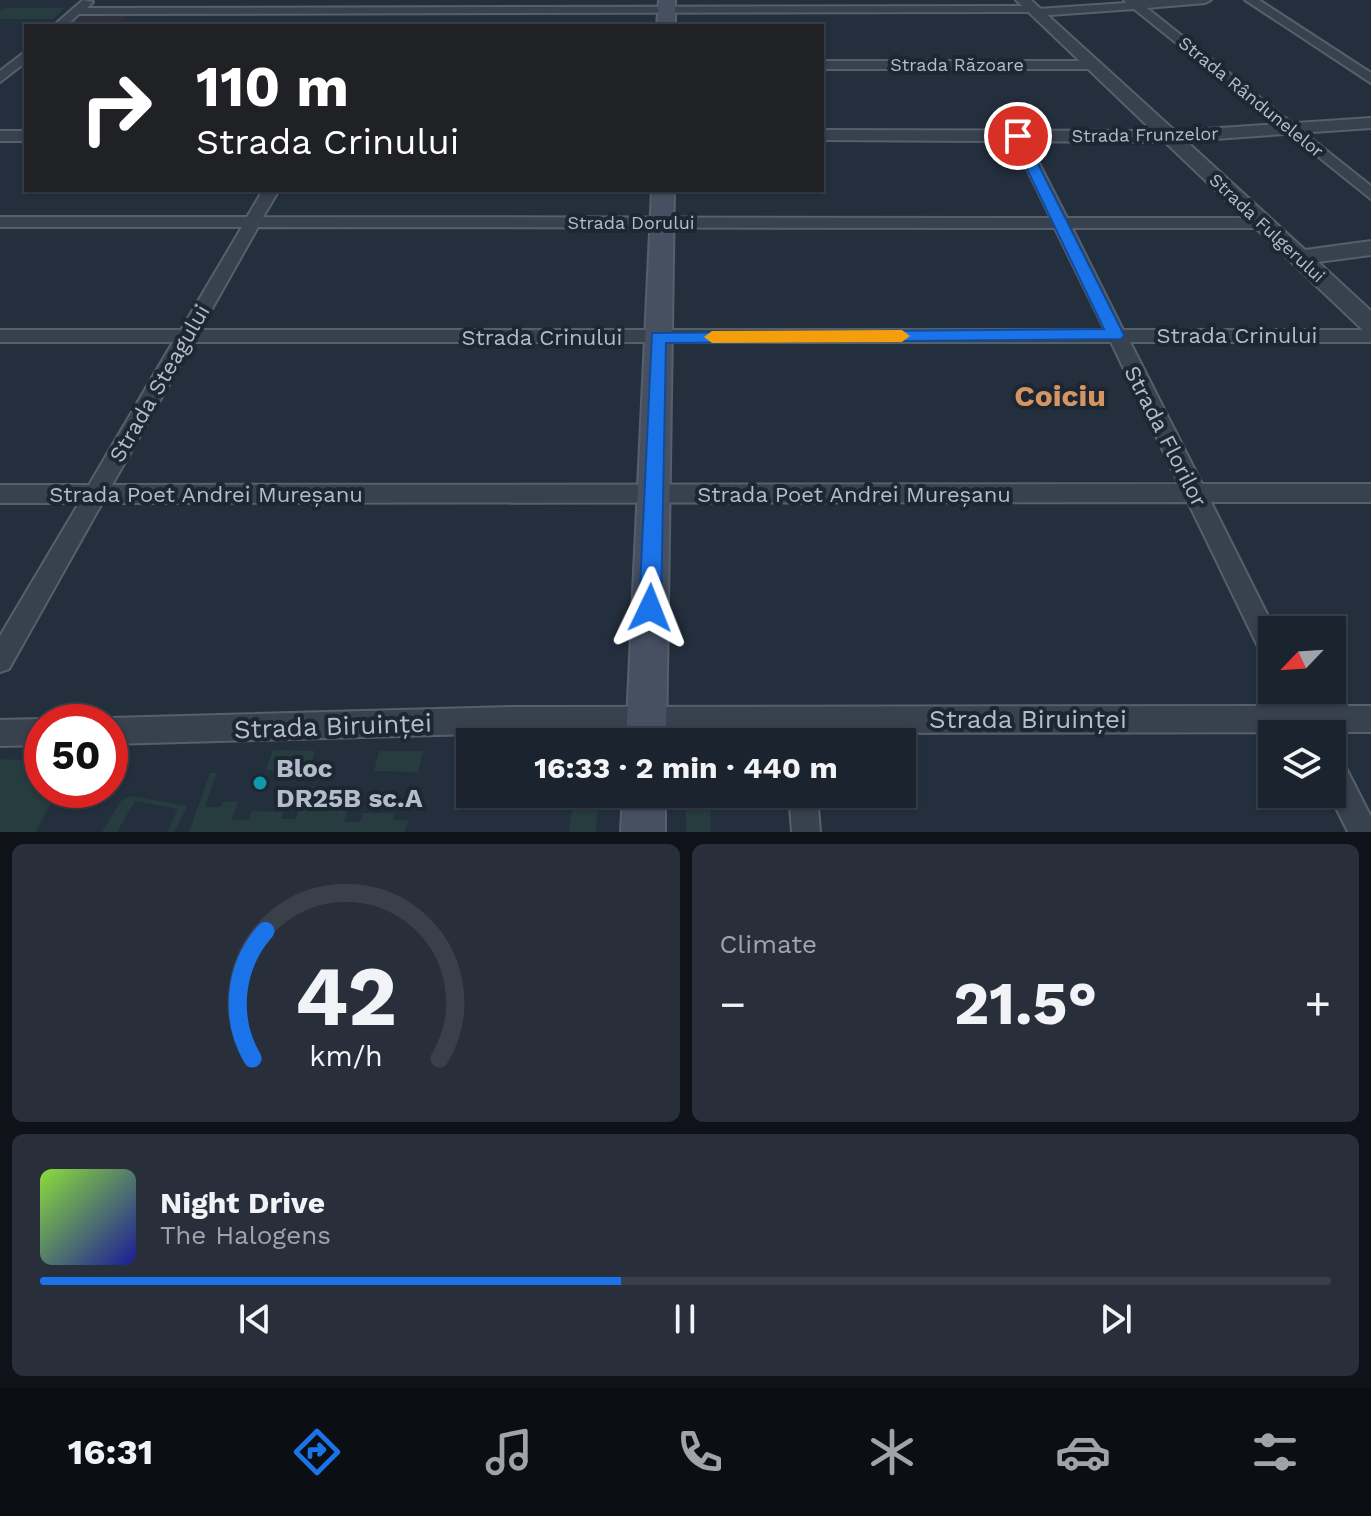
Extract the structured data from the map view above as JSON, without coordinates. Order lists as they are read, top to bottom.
{
  "streets": {
    "street": [
      "Strada Răzoare",
      "Strada Rândunelelor",
      "Strada Frunzelor",
      "Strada Dorului",
      "Strada Fulgerului",
      "Strada Crinului",
      "Strada Steagului",
      "Strada Florilor",
      "Strada Poet Andrei Mureșanu",
      "Strada Biruinței"
    ]
  },
  "crossings": [
    ["Strada Răzoare", "Strada Fulgerului"],
    ["Strada Rândunelelor", "Strada Frunzelor"],
    ["Strada Frunzelor", "Strada Fulgerului"],
    ["Strada Frunzelor", "Strada Florilor"],
    ["Strada Dorului", "Strada Fulgerului"],
    ["Strada Dorului", "Strada Steagului"],
    ["Strada Dorului", "Strada Florilor"],
    ["Strada Crinului", "Strada Steagului"],
    ["Strada Crinului", "Strada Florilor"],
    ["Strada Steagului", "Strada Poet Andrei Mureșanu"],
    ["Strada Florilor", "Strada Poet Andrei Mureșanu"]
  ],
  "districts": ["Coiciu"],
  "places": ["Bloc DR25B sc.A"],
  "north": "bottom left",
  "page": {
    "turn": ["110 m", "Strada Crinului"],
    "limit": "50",
    "trip": "16:33 · 2 min · 440 m",
    "tile": "Climate",
    "heat": ["−", "21.5°", "+"],
    "song": ["Night Drive", "The Halogens"],
    "tabs": "16:31",
    "gauge": ["42", "km/h"]
  }
}
